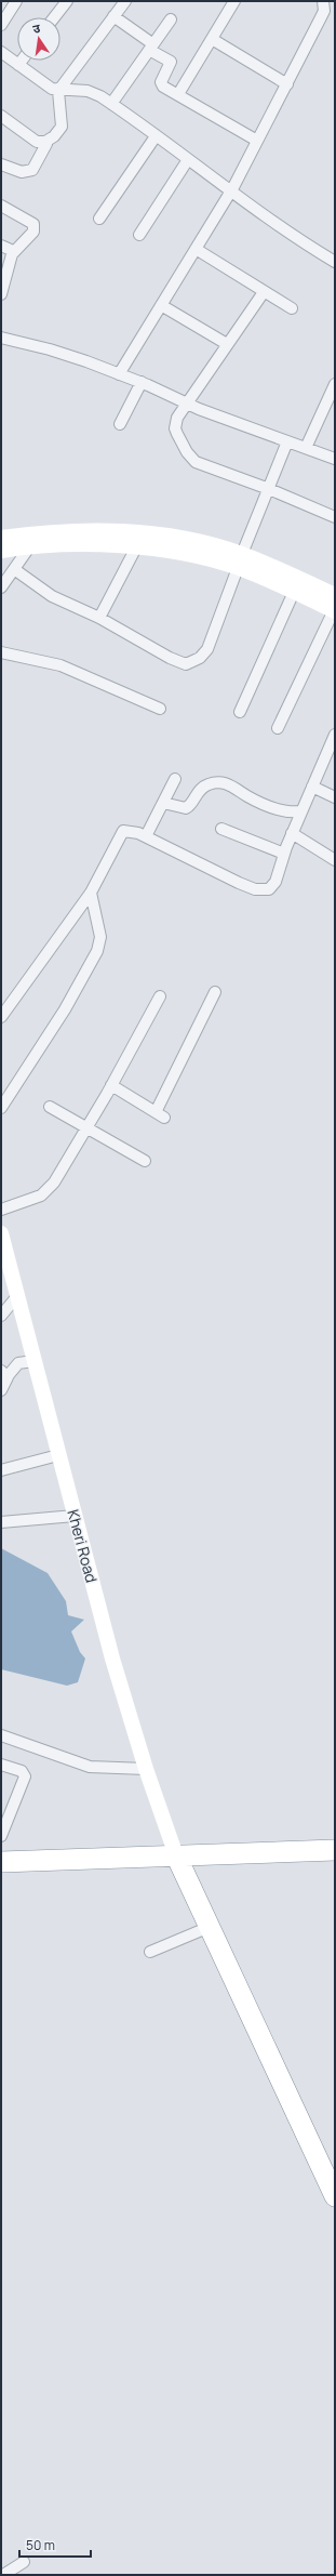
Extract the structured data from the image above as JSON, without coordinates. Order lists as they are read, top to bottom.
{
  "streets": {
    "street": ["Kheri Road"]
  },
  "scale_bar": "50 m",
  "north": "top"
}
